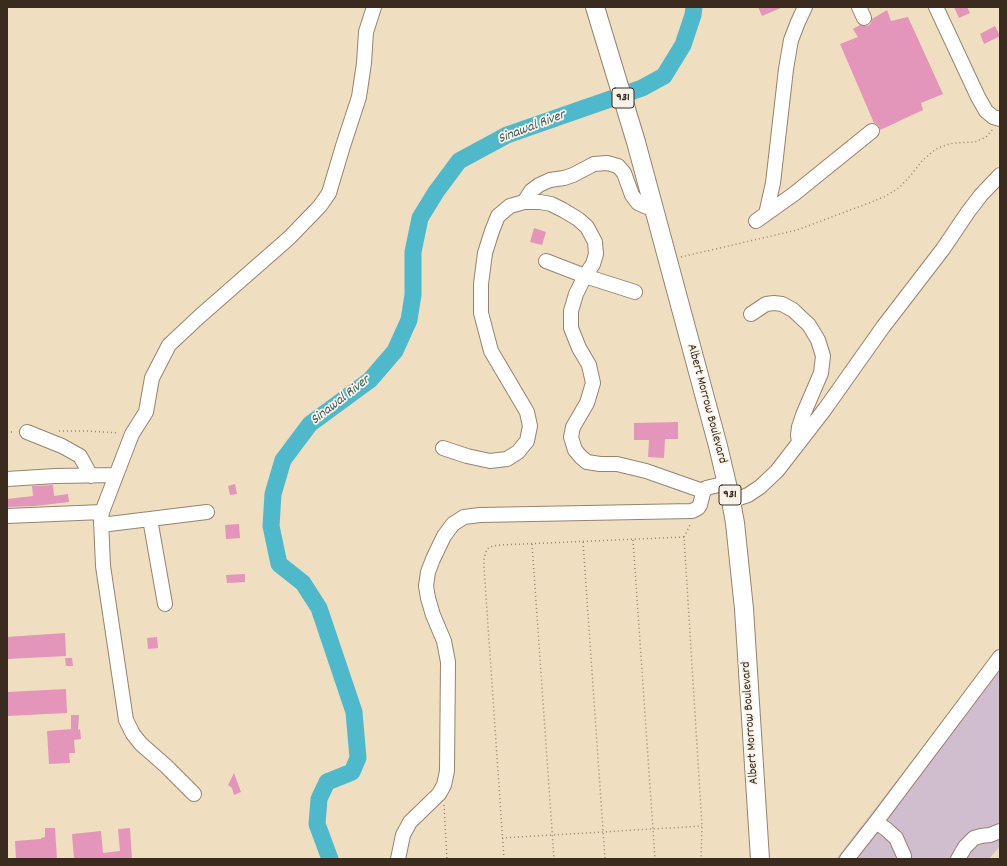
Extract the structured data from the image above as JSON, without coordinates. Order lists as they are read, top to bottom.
{
  "streets": {
    "main road": ["931", "Albert Morrow Boulevard"]
  },
  "water": ["Sinawal River"]
}
